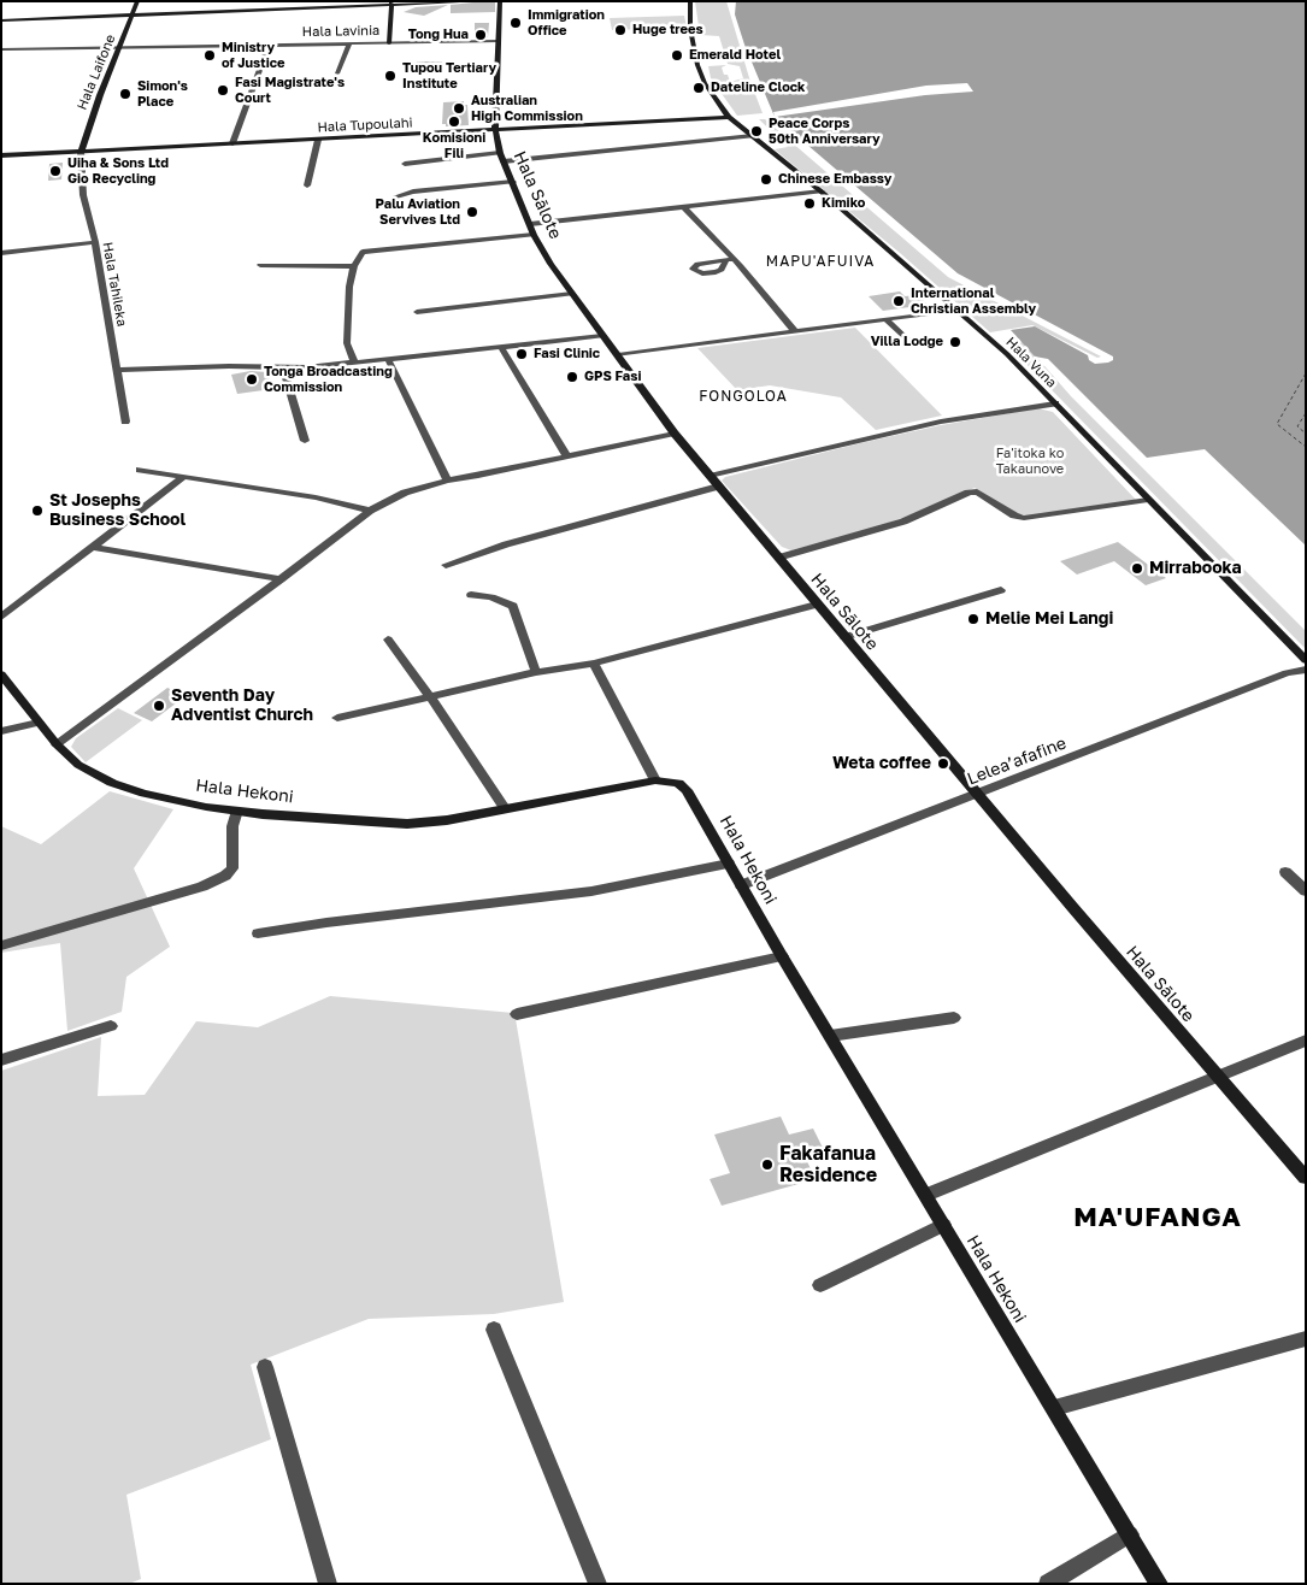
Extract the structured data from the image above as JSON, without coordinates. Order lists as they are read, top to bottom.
{
  "streets": {
    "main road": [
      "Hala Laifone",
      "Hala Tupoulahi",
      "Hala Sālote",
      "Hala Vuna",
      "Hala Hekoni"
    ],
    "street": ["Hala Lavinia", "Hala Tahileka", "Lelea’afafine"]
  },
  "crossings": [
    ["Hala Lavinia", "Hala Laifone"],
    ["Hala Lavinia", "Hala Sālote"],
    ["Hala Laifone", "Hala Tupoulahi"],
    ["Hala Laifone", "Hala Tahileka"],
    ["Hala Tupoulahi", "Hala Sālote"],
    ["Hala Tupoulahi", "Hala Tahileka"],
    ["Hala Tupoulahi", "Hala Vuna"],
    ["Hala Sālote", "Lelea’afafine"],
    ["Lelea’afafine", "Hala Hekoni"]
  ],
  "districts": ["MAPU'AFUIVA", "FONGOLOA", "MA'UFANGA"],
  "parks": ["Fa'itoka ko Takaunove"],
  "places": [
    "Immigration Office",
    "Huge trees",
    "Tong Hua",
    "Ministry of Justice",
    "Emerald Hotel",
    "Tupou Tertiary Institute",
    "Dateline Clock",
    "Fasi Magistrate's Court",
    "Simon's Place",
    "Australian High Commission",
    "Komisioni Fili",
    "Peace Corps 50th Anniversary",
    "Uiha & Sons Ltd Gio Recycling",
    "Chinese Embassy",
    "Kimiko",
    "Palu Aviation Servives Ltd",
    "International Christian Assembly",
    "Villa Lodge",
    "Fasi Clinic",
    "GPS Fasi",
    "Tonga Broadcasting Commission",
    "St Josephs Business School",
    "Mirrabooka",
    "Melie Mei Langi",
    "Seventh Day Adventist Church",
    "Weta coffee",
    "Fakafanua Residence"
  ]
}
